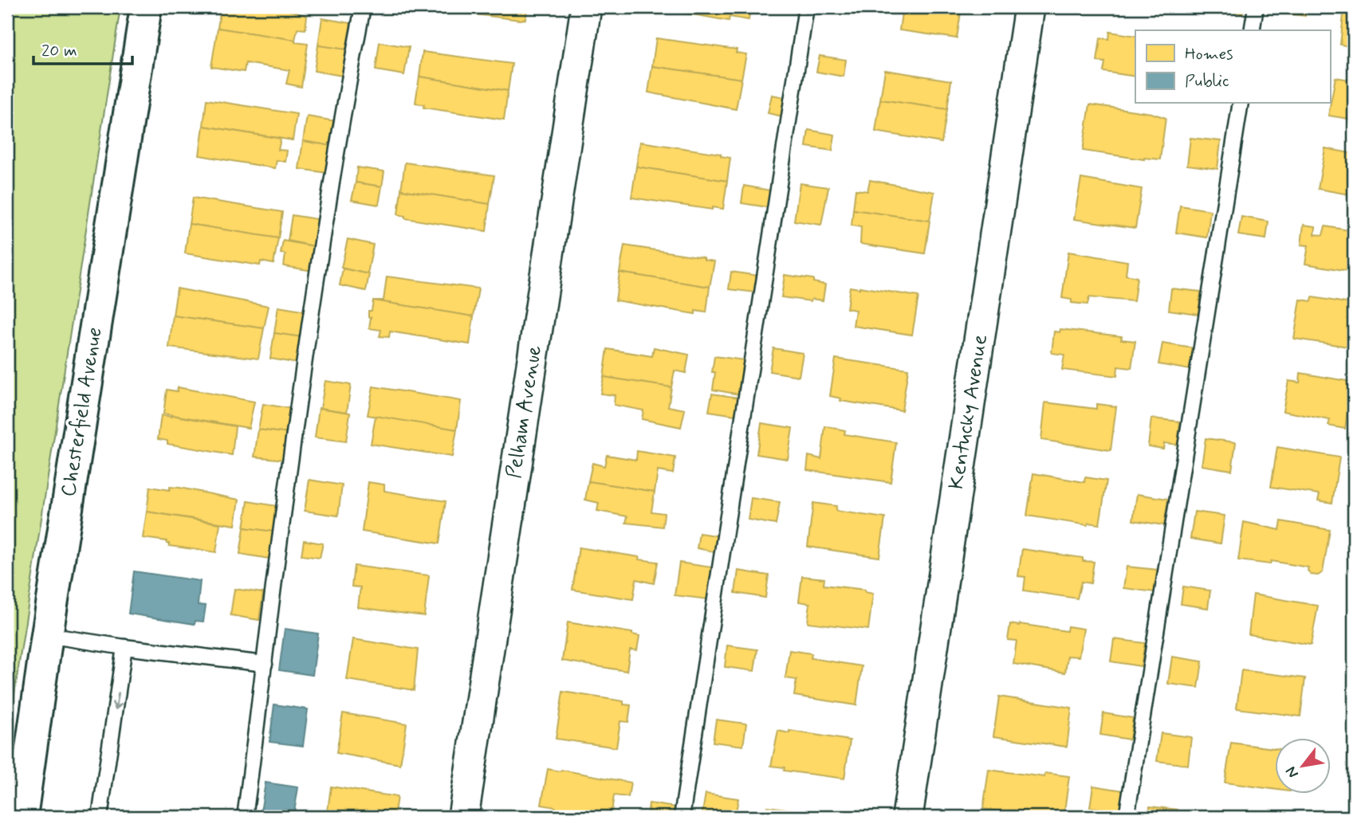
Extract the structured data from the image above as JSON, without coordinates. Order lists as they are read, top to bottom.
{
  "streets": {
    "street": ["Chesterfield Avenue", "Pelham Avenue", "Kentucky Avenue"]
  },
  "legend": ["Homes", "Public"],
  "scale_bar": "20 m",
  "north": "bottom left"
}
